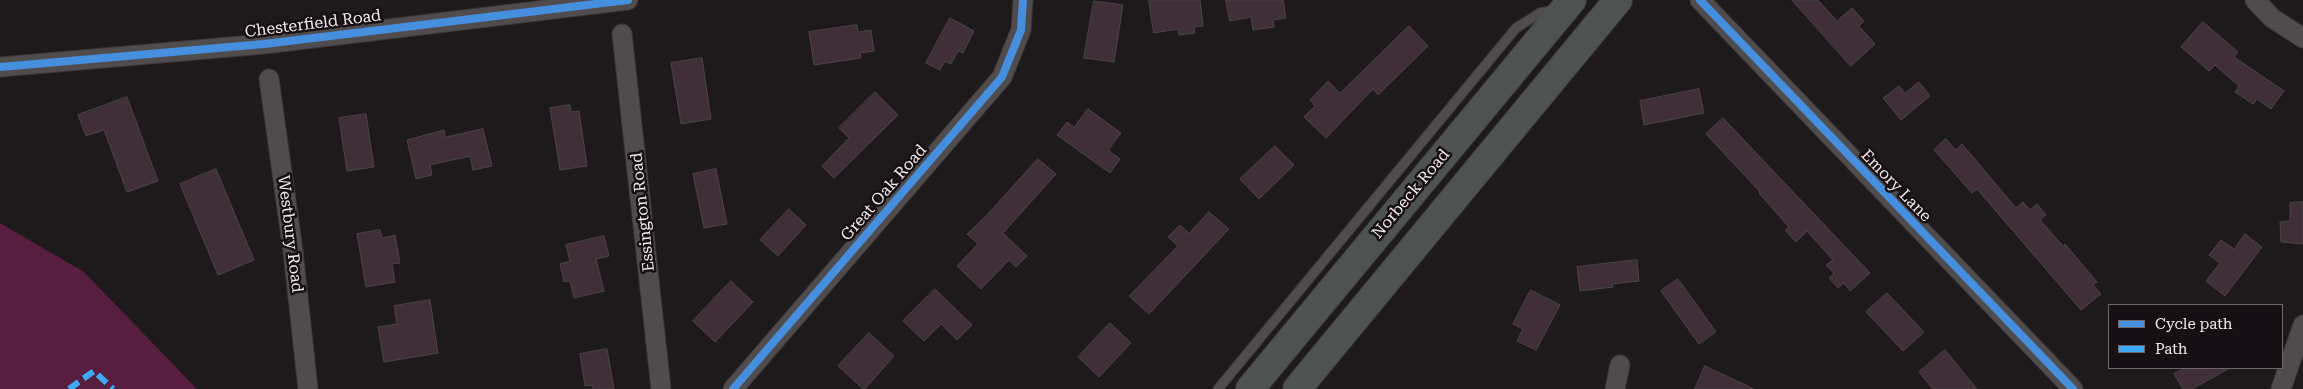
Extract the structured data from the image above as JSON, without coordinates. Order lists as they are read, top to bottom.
{
  "streets": {
    "main road": ["Norbeck Road"],
    "street": [
      "Chesterfield Road",
      "Emory Lane",
      "Great Oak Road",
      "Essington Road",
      "Westbury Road"
    ]
  },
  "legend": ["Cycle path", "Path"]
}
